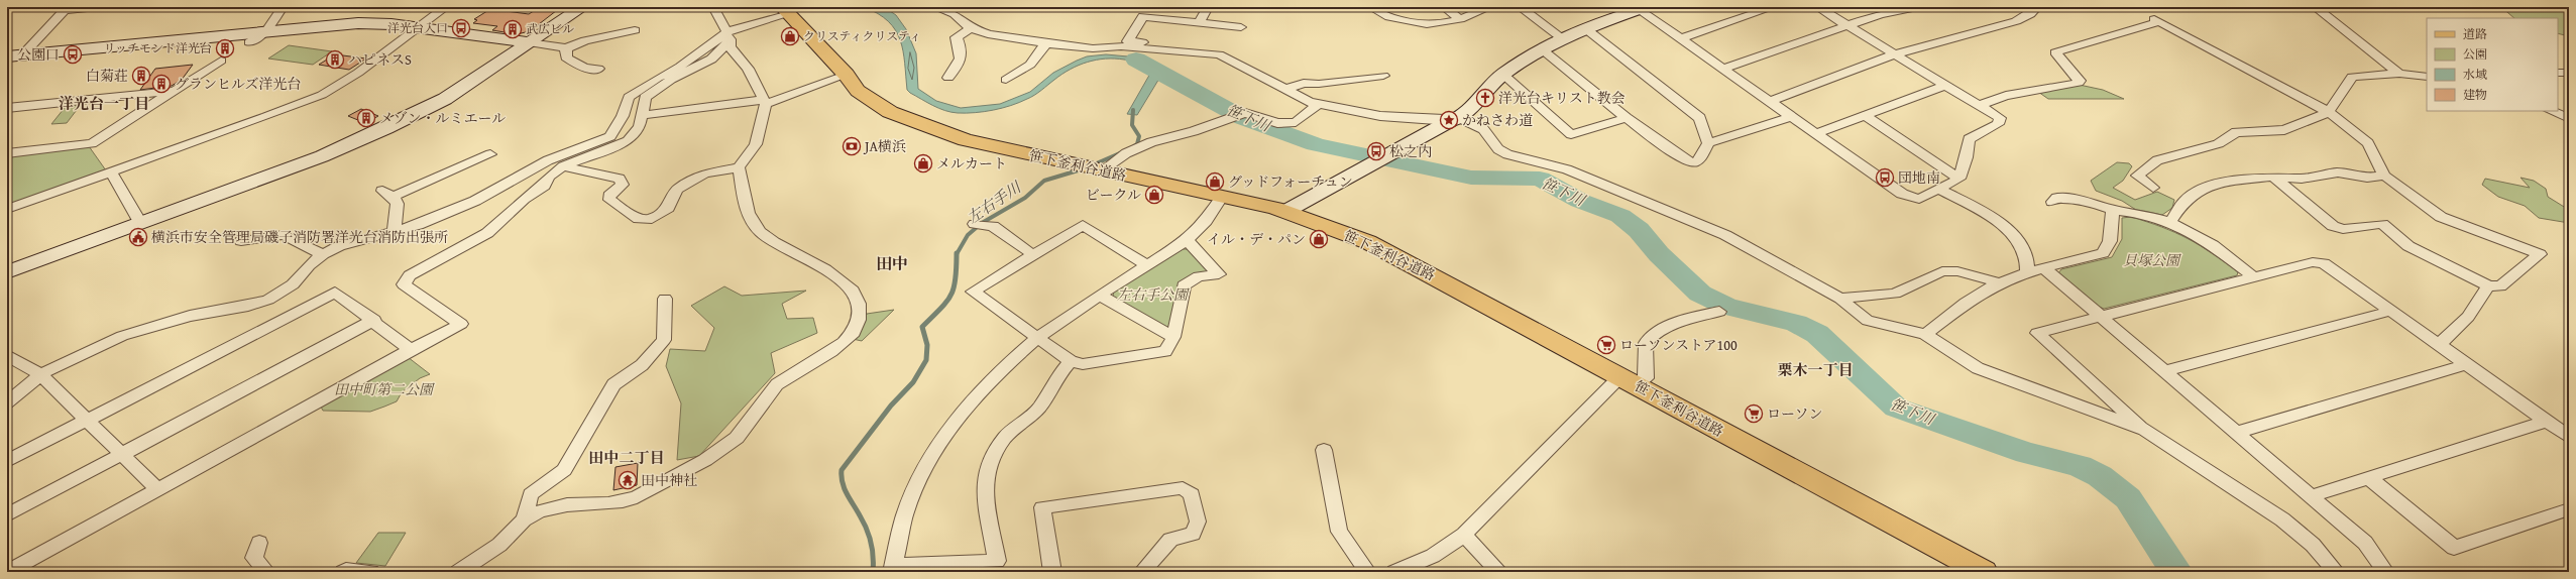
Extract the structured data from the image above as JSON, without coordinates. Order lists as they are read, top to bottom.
{
  "streets": {
    "main road": ["笹下釜利谷道路"]
  },
  "districts": [
    "洋光台一丁目",
    "田中",
    "栗木一丁目",
    "田中二丁目"
  ],
  "water": ["笹下川", "左右手川"],
  "parks": ["貝塚公園", "左右手公園", "田中町第二公園"],
  "places": {
    "bus stop": [
      "洋光台入口",
      "公園口",
      "松之内",
      "団地南"
    ],
    "building": [
      "武広ビル",
      "リッチモンド洋光台",
      "ハピネスS",
      "白菊荘",
      "グランヒルズ洋光台",
      "メゾン・ルミエール"
    ],
    "shop": [
      "クリスティクリスティ",
      "メルカート",
      "グッドフォーチュン",
      "ビークル",
      "イル・デ・パン"
    ],
    "church": ["洋光台キリスト教会"],
    "place": ["かねさわ道"],
    "bank": ["JA横浜"],
    "public building": ["横浜市安全管理局磯子消防署洋光台消防出張所"],
    "supermarket": ["ローソンストア100", "ローソン"],
    "temple": ["田中神社"]
  },
  "legend": [
    "道路",
    "公園",
    "水域",
    "建物"
  ]
}
